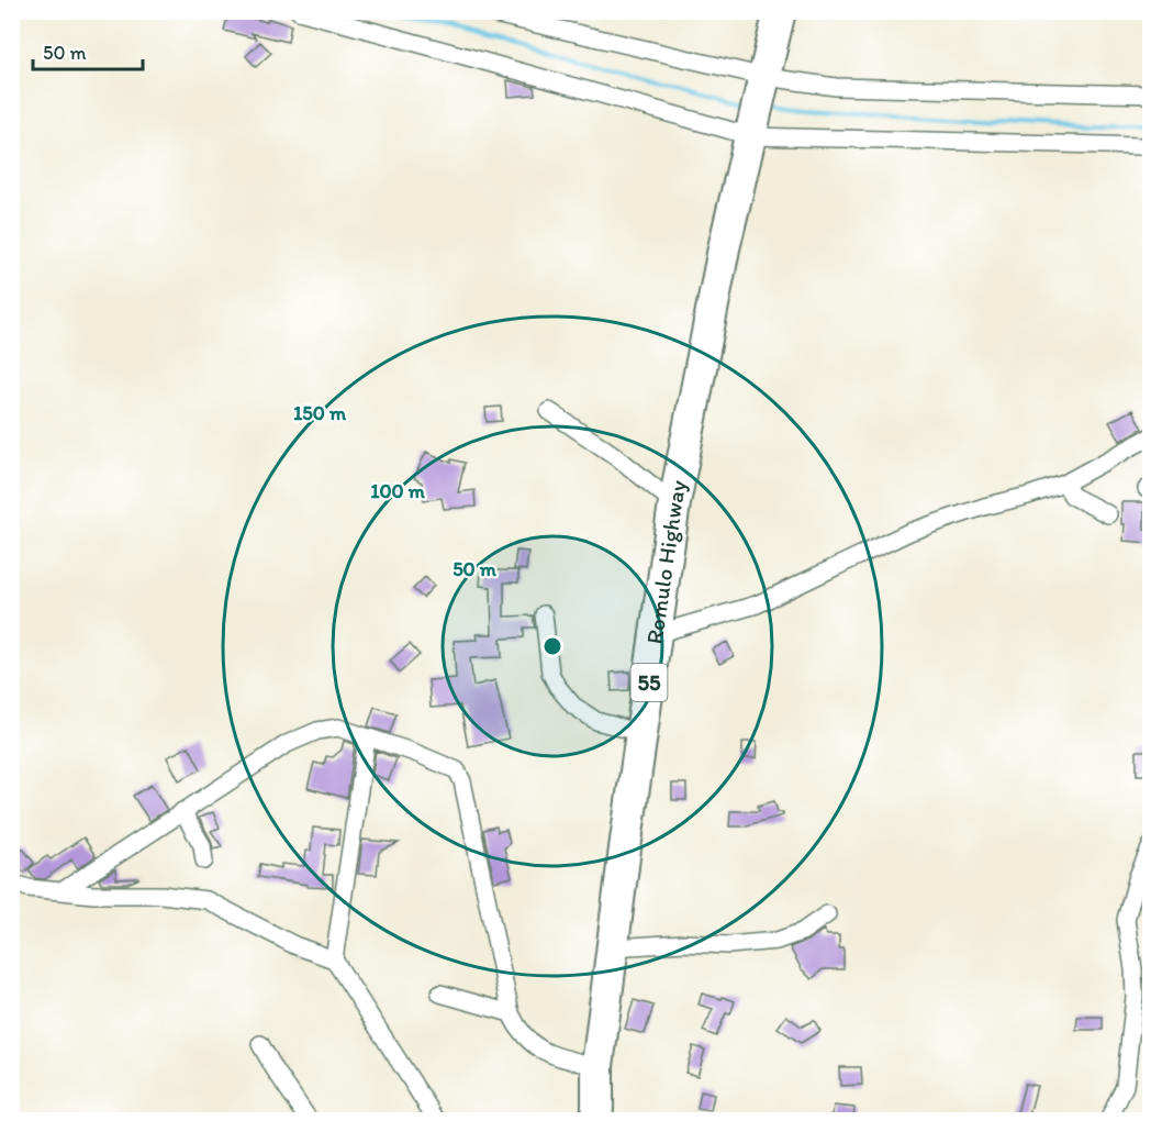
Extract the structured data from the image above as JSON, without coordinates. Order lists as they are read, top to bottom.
{
  "streets": {
    "highway": ["Romulo Highway", "55"]
  },
  "scale_bar": "50 m",
  "rings": ["150 m", "100 m", "50 m"]
}
